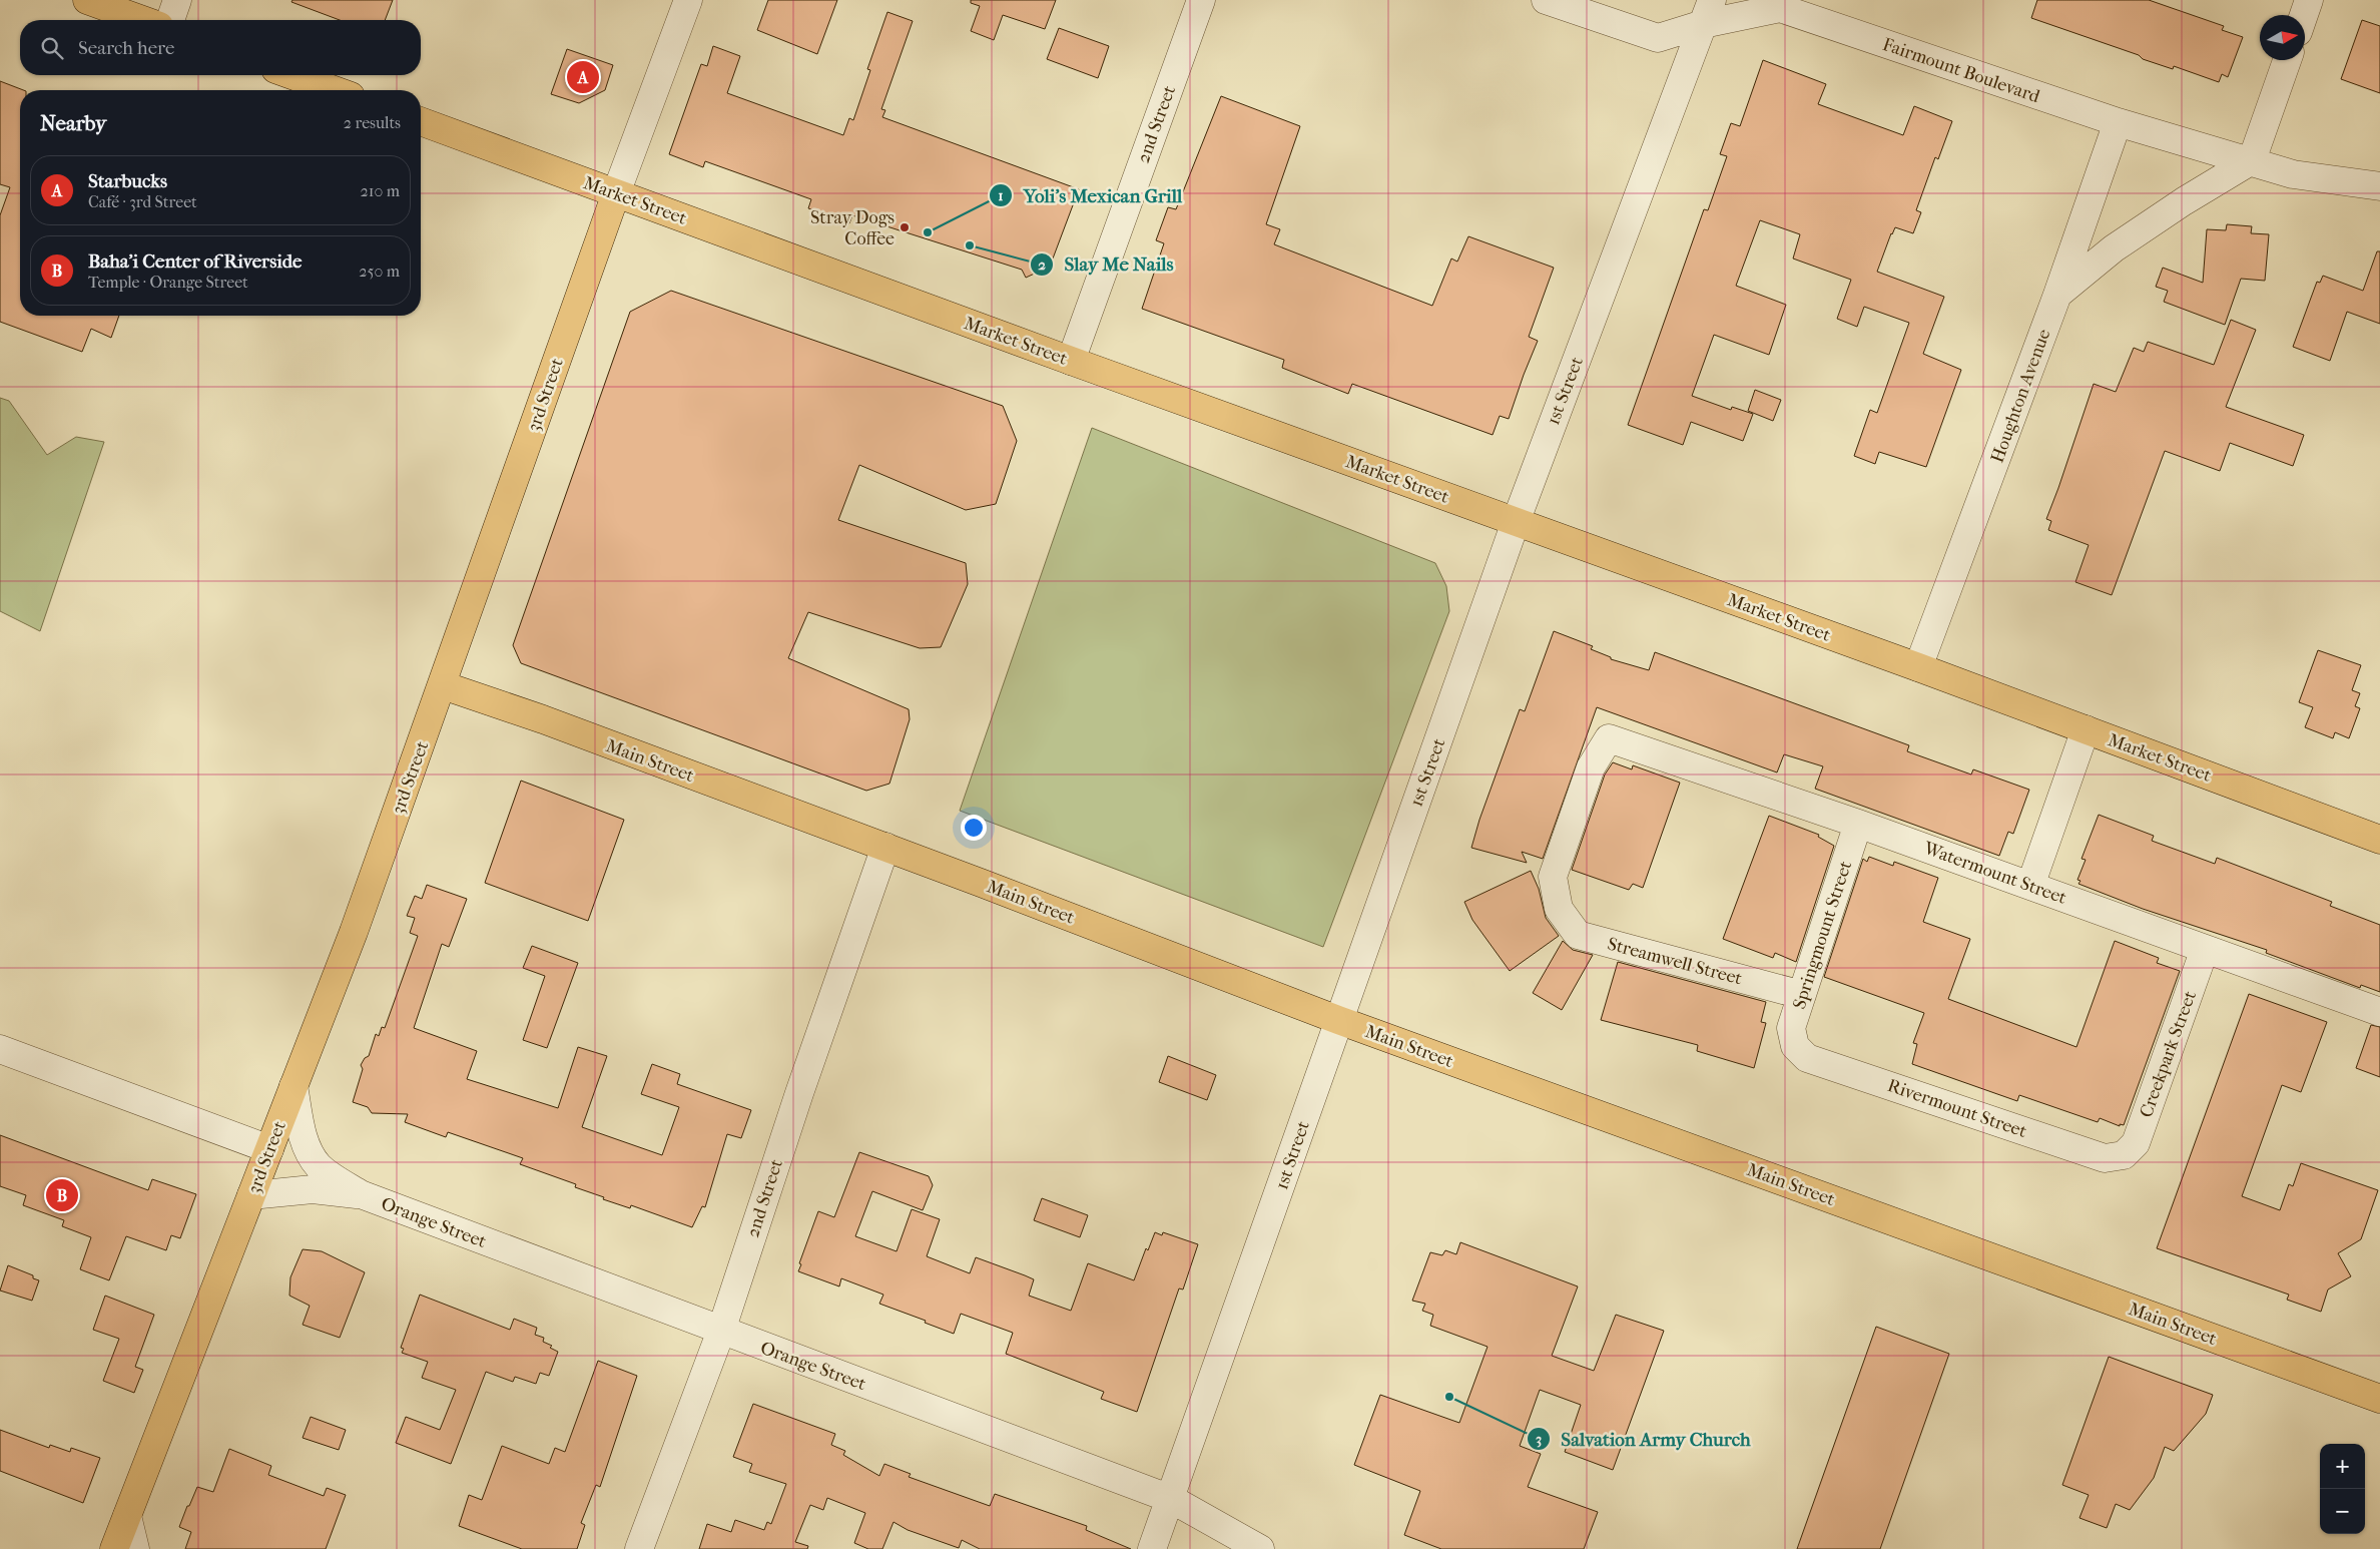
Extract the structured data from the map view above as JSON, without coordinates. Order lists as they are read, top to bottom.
{
  "streets": {
    "main road": ["Market Street", "3rd Street", "Main Street"],
    "street": [
      "Fairmount Boulevard",
      "2nd Street",
      "1st Street",
      "Houghton Avenue",
      "Watermount Street",
      "Springmount Street",
      "Streamwell Street",
      "Creekpark Street",
      "Rivermount Street",
      "Orange Street"
    ]
  },
  "crossings": [
    ["Fairmount Boulevard", "1st Street"],
    ["Fairmount Boulevard", "Houghton Avenue"],
    ["2nd Street", "Market Street"],
    ["2nd Street", "Main Street"],
    ["2nd Street", "Orange Street"],
    ["Market Street", "1st Street"],
    ["Market Street", "3rd Street"],
    ["Market Street", "Houghton Avenue"],
    ["1st Street", "Main Street"],
    ["1st Street", "Orange Street"],
    ["3rd Street", "Main Street"],
    ["3rd Street", "Orange Street"],
    ["Watermount Street", "Springmount Street"],
    ["Watermount Street", "Streamwell Street"],
    ["Watermount Street", "Creekpark Street"],
    ["Springmount Street", "Streamwell Street"],
    ["Springmount Street", "Rivermount Street"],
    ["Creekpark Street", "Rivermount Street"]
  ],
  "places": [
    "Stray Dogs Coffee",
    "Yoli's Mexican Grill",
    "Slay Me Nails",
    "Salvation Army Church"
  ],
  "north": "right",
  "page": {
    "search": "Search here",
    "pins": ["A", "B"],
    "heading": ["Nearby", "2 results"],
    "list": [
      {
        "mark": "A",
        "name": "Starbucks",
        "note": "Café · 3rd Street",
        "value": "210 m"
      },
      {
        "mark": "B",
        "name": "Baha'i Center of Riverside",
        "note": "Temple · Orange Street",
        "value": "250 m"
      }
    ],
    "map_buttons": ["+", "−"]
  }
}
